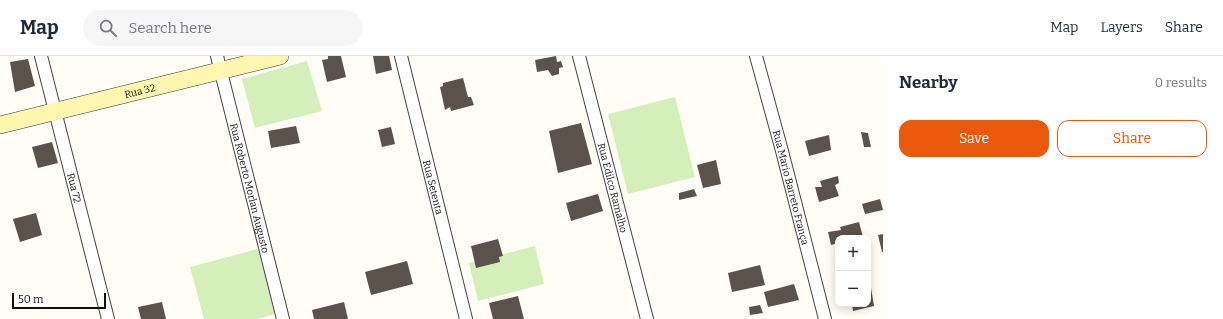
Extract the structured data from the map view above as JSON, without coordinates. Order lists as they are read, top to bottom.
{
  "streets": {
    "main road": ["Rua 32"],
    "street": [
      "Rua Mario Barreto França",
      "Rua 72",
      "Rua Roberto Morlan Augusto",
      "Rua Setenta",
      "Rua Edilco Ramalho"
    ]
  },
  "crossings": [
    ["Rua 32", "Rua 72"],
    ["Rua 32", "Rua Roberto Morlan Augusto"]
  ],
  "scale_bar": "50 m",
  "page": {
    "header": "Map",
    "search": "Search here",
    "nav": ["Map", "Layers", "Share"],
    "heading": ["Nearby", "0 results"],
    "buttons": ["Save", "Share"],
    "map_buttons": ["+", "−"],
    "scale": "50 m"
  }
}
